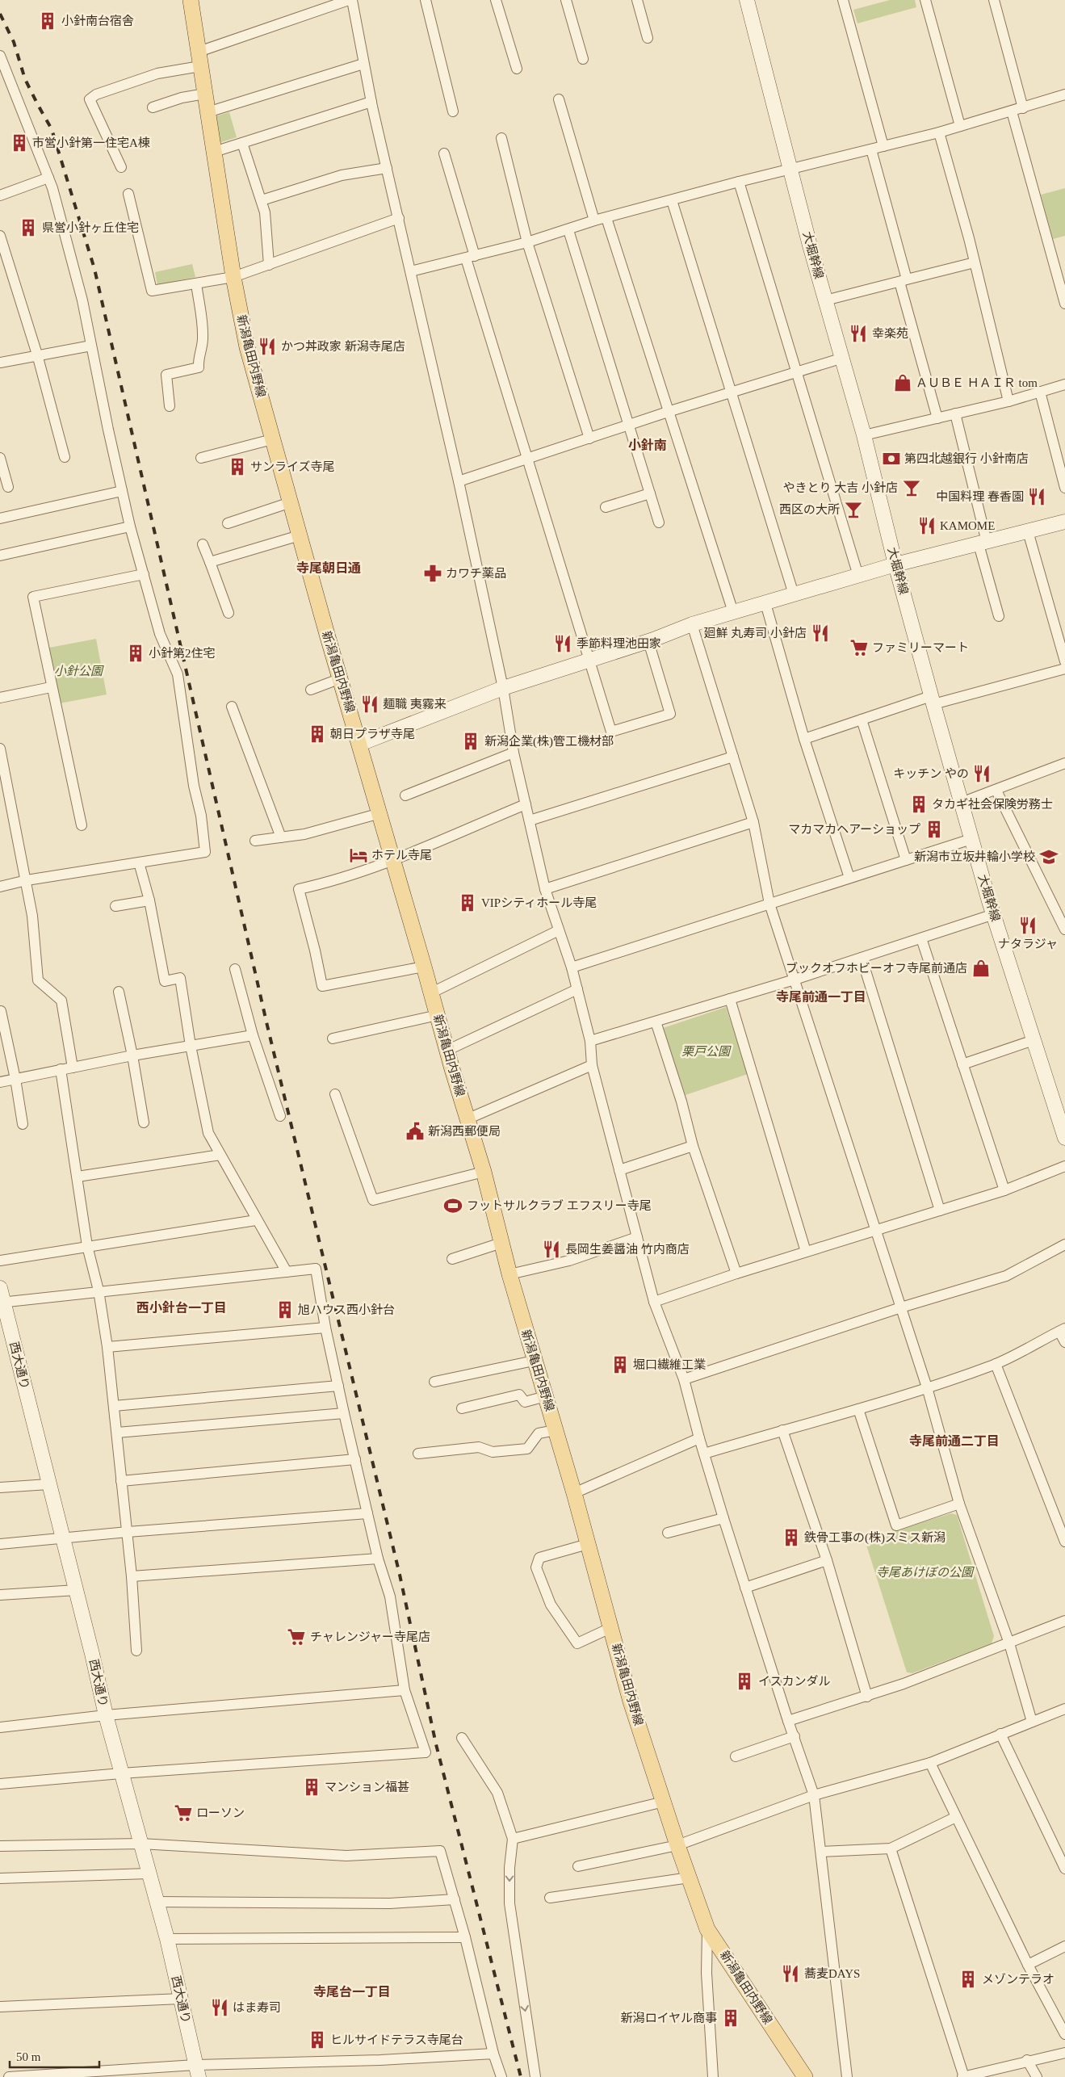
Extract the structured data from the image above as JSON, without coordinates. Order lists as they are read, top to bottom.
{
  "streets": {
    "main road": ["新潟亀田内野線"],
    "street": ["大堀幹線", "西大通り"]
  },
  "districts": [
    "小針南",
    "寺尾朝日通",
    "寺尾前通一丁目",
    "西小針台一丁目",
    "寺尾前通二丁目",
    "寺尾台一丁目"
  ],
  "parks": ["小針公園", "栗戸公園", "寺尾あけぼの公園"],
  "places": {
    "building": [
      "小針南台宿舎",
      "市営小針第一住宅A棟",
      "県営小針ヶ丘住宅",
      "サンライズ寺尾",
      "小針第2住宅",
      "朝日プラザ寺尾",
      "新潟企業(株)管工機材部",
      "タカギ社会保険労務士",
      "マカマカヘアーショップ",
      "VIPシティホール寺尾",
      "旭ハウス西小針台",
      "堀口繊維工業",
      "鉄骨工事の(株)スミス新潟",
      "イスカンダル",
      "マンション福甚",
      "メゾンテラオ",
      "新潟ロイヤル商事",
      "ヒルサイドテラス寺尾台"
    ],
    "restaurant": [
      "幸楽苑",
      "かつ丼政家 新潟寺尾店",
      "中国料理 春香園",
      "KAMOME",
      "廻鮮 丸寿司 小針店",
      "季節料理池田家",
      "麺職 夷霧来",
      "キッチン やの",
      "ナタラジャ",
      "長岡生姜醤油 竹内商店",
      "蕎麦DAYS",
      "はま寿司"
    ],
    "shop": ["ＡＵＢＥ ＨＡＩＲ tom", "ブックオフホビーオフ寺尾前通店"],
    "bank": ["第四北越銀行 小針南店"],
    "bar": ["やきとり 大吉 小針店", "西区の大所"],
    "pharmacy": ["カワチ薬品"],
    "supermarket": ["ファミリーマート", "チャレンジャー寺尾店", "ローソン"],
    "hotel": ["ホテル寺尾"],
    "school or university": ["新潟市立坂井輪小学校"],
    "public building": ["新潟西郵便局"],
    "sports": ["フットサルクラブ エフスリー寺尾"]
  },
  "scale_bar": "50 m"
}
